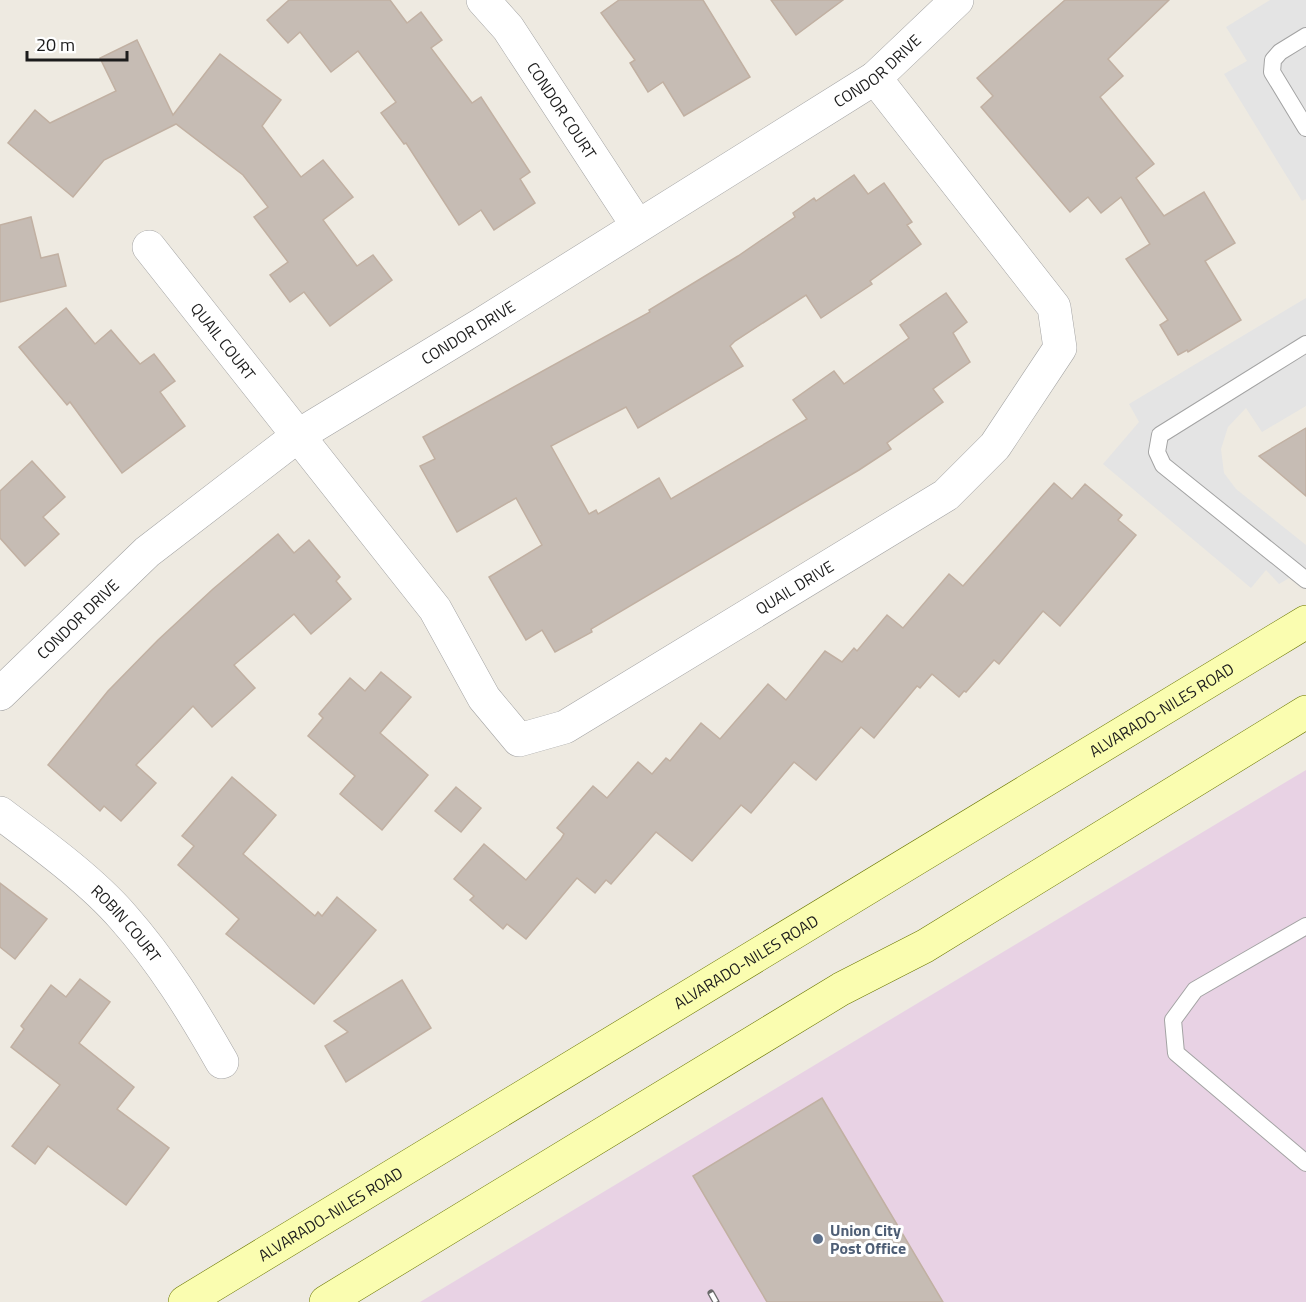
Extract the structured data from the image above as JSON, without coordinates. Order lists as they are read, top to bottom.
{
  "streets": {
    "main road": ["ALVARADO-NILES ROAD"],
    "street": [
      "CONDOR DRIVE",
      "CONDOR COURT",
      "QUAIL COURT",
      "QUAIL DRIVE",
      "ROBIN COURT"
    ]
  },
  "crossings": [
    ["CONDOR DRIVE", "CONDOR COURT"],
    ["CONDOR DRIVE", "QUAIL COURT"],
    ["CONDOR DRIVE", "QUAIL DRIVE"],
    ["QUAIL COURT", "QUAIL DRIVE"]
  ],
  "places": ["Union City Post Office"],
  "scale_bar": "20 m"
}
